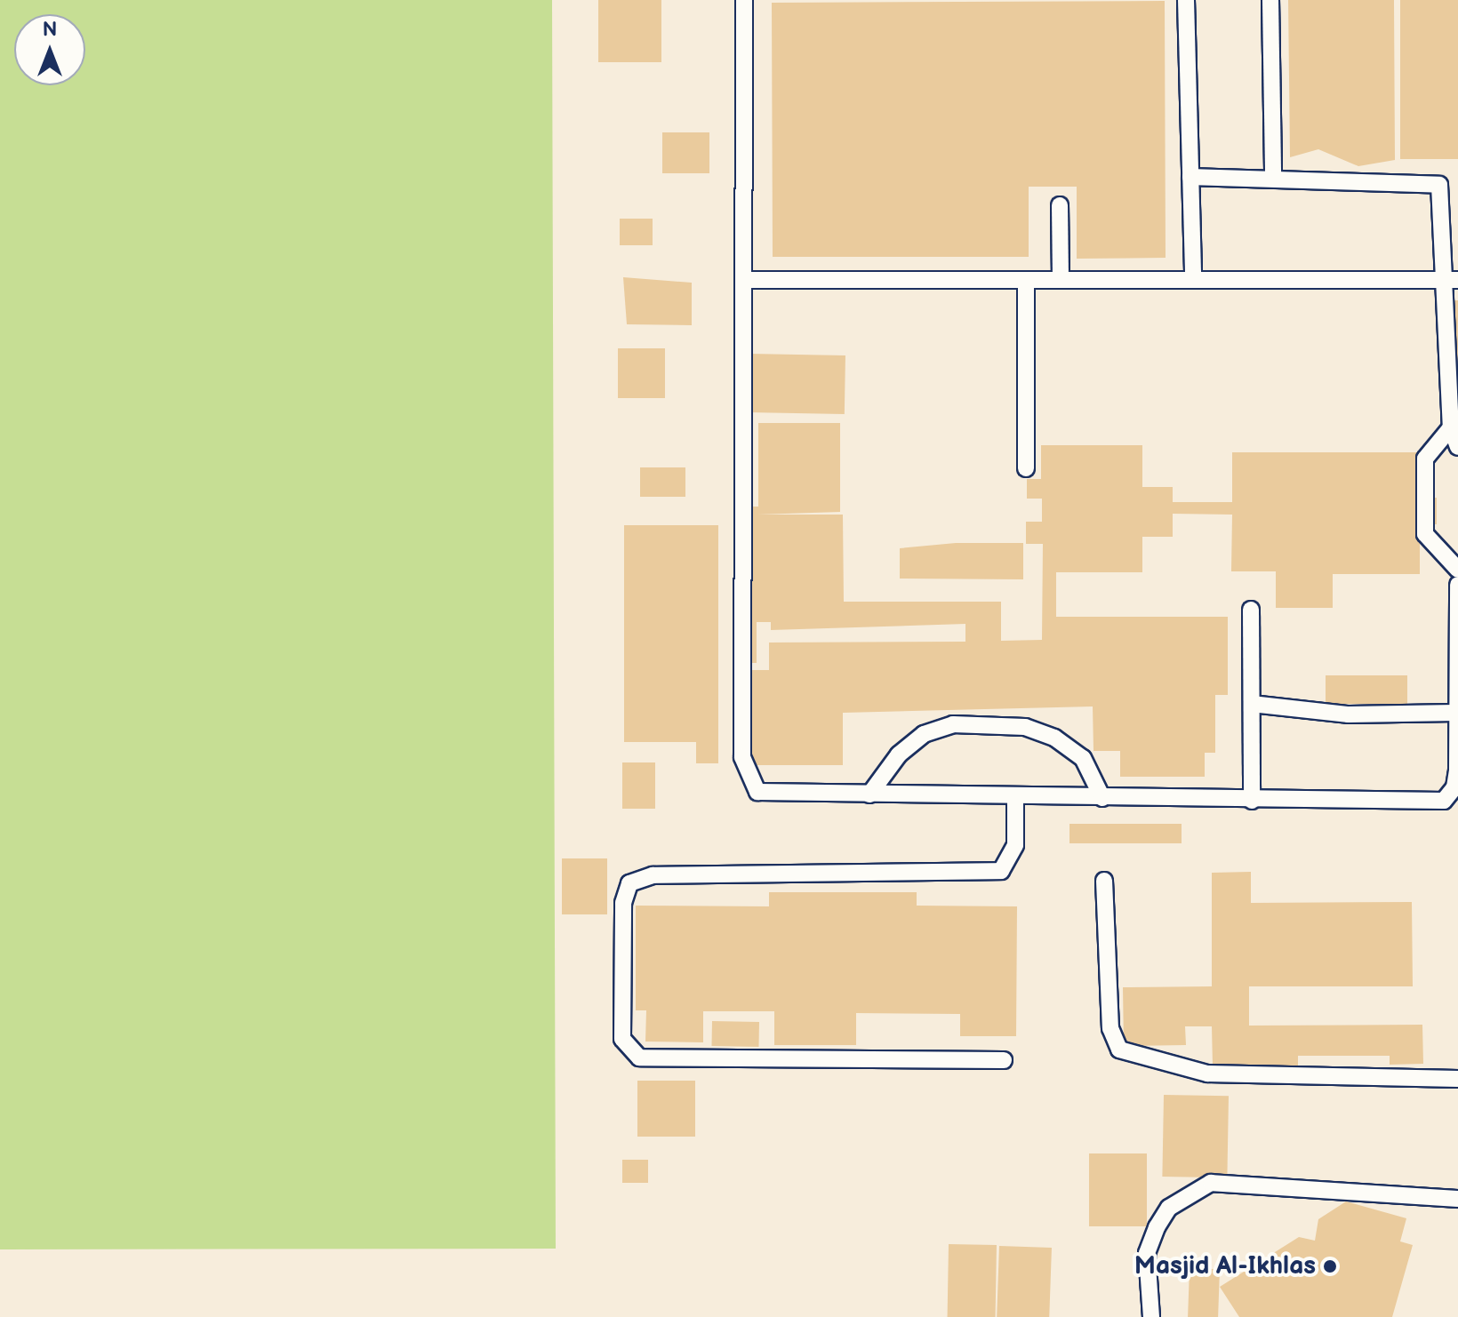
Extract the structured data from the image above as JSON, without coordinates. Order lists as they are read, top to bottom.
{
  "places": ["Masjid Al-Ikhlas"],
  "north": "top"
}
